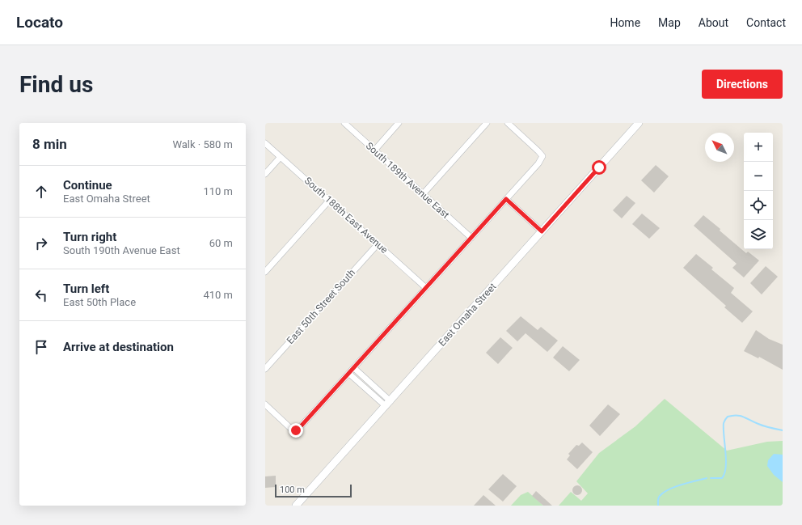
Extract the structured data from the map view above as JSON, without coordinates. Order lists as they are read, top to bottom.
{
  "streets": {
    "street": [
      "South 189th Avenue East",
      "South 188th East Avenue",
      "East 50th Street South",
      "East Omaha Street"
    ]
  },
  "crossings": [
    ["South 188th East Avenue", "East 50th Street South"]
  ],
  "scale_bar": "100 m",
  "north": "top left",
  "page": {
    "header": "Locato",
    "nav": [
      "Home",
      "Map",
      "About",
      "Contact"
    ],
    "buttons": "Directions",
    "title": "Find us",
    "heading": ["8 min", "Walk · 580 m"],
    "map_buttons": ["+", "−"],
    "list": [
      ["Continue", "East Omaha Street", "110 m"],
      ["Turn right", "South 190th Avenue East", "60 m"],
      ["Turn left", "East 50th Place", "410 m"],
      "Arrive at destination"
    ],
    "scale": "100 m"
  }
}
